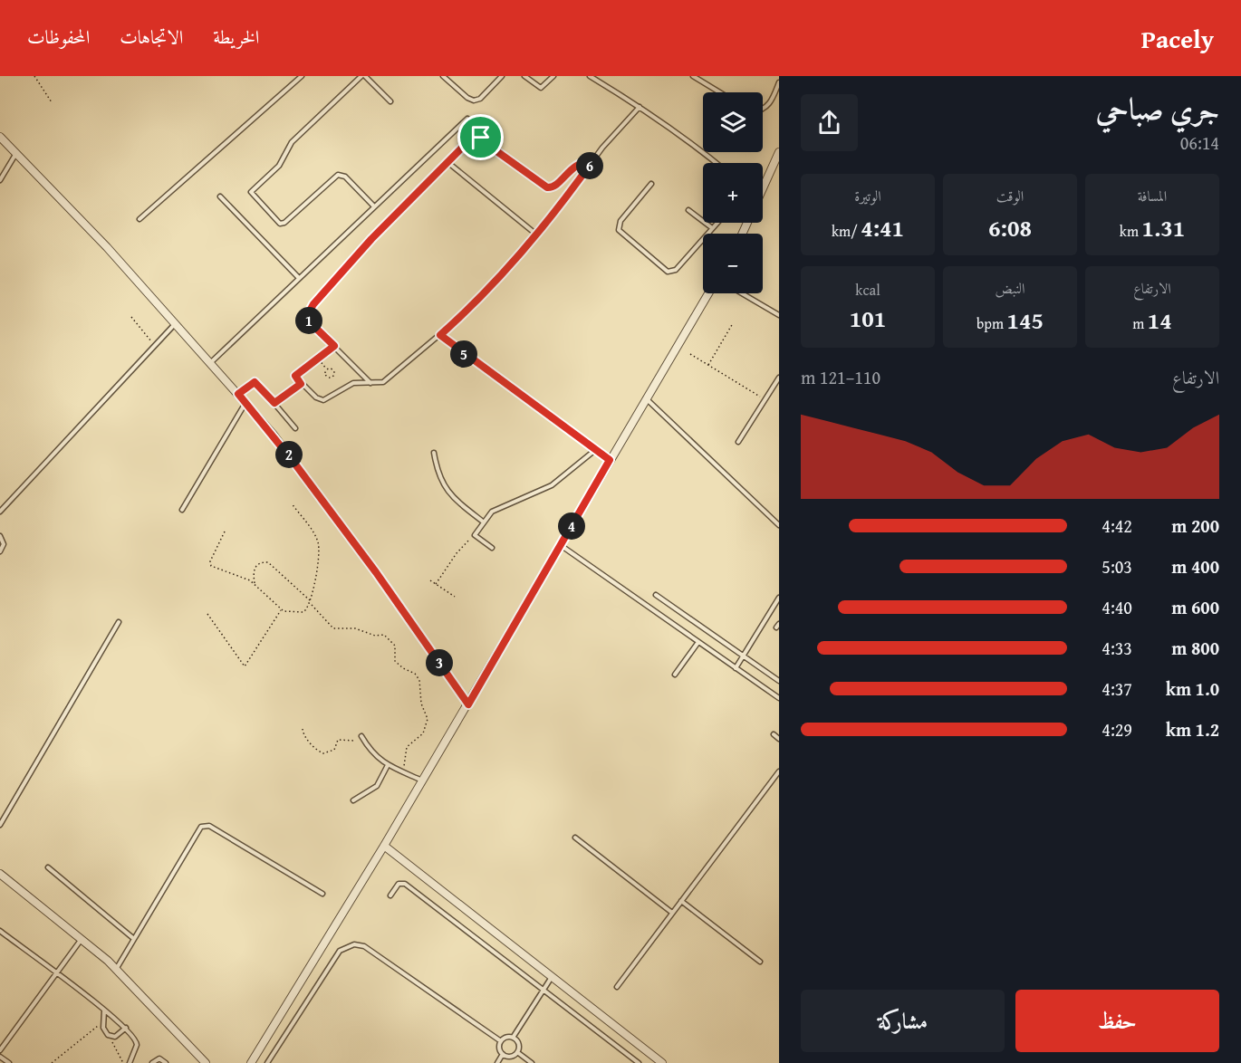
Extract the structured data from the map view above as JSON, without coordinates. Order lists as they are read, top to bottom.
{
  "page": {
    "header": "Pacely",
    "nav": ["الخريطة", "الاتجاهات", "المحفوظات"],
    "heading": ["جري صباحي", "06:14"],
    "map_buttons": ["+", "−"],
    "pins": [
      "6",
      "1",
      "5",
      "2",
      "4",
      "3"
    ],
    "stats": [
      ["المسافة", "1.31 km"],
      ["الوقت", "6:08"],
      ["الوتيرة", "4:41 /km"],
      ["الارتفاع", "14 m"],
      ["النبض", "145 bpm"],
      ["kcal", "101"]
    ],
    "chart": ["الارتفاع", "110–121 m"],
    "list": [
      {
        "name": "200 m",
        "note": "4:42"
      },
      {
        "name": "400 m",
        "note": "5:03"
      },
      {
        "name": "600 m",
        "note": "4:40"
      },
      {
        "name": "800 m",
        "note": "4:33"
      },
      {
        "name": "1.0 km",
        "note": "4:37"
      },
      {
        "name": "1.2 km",
        "note": "4:29"
      }
    ],
    "buttons": ["حفظ", "مشاركة"]
  }
}
